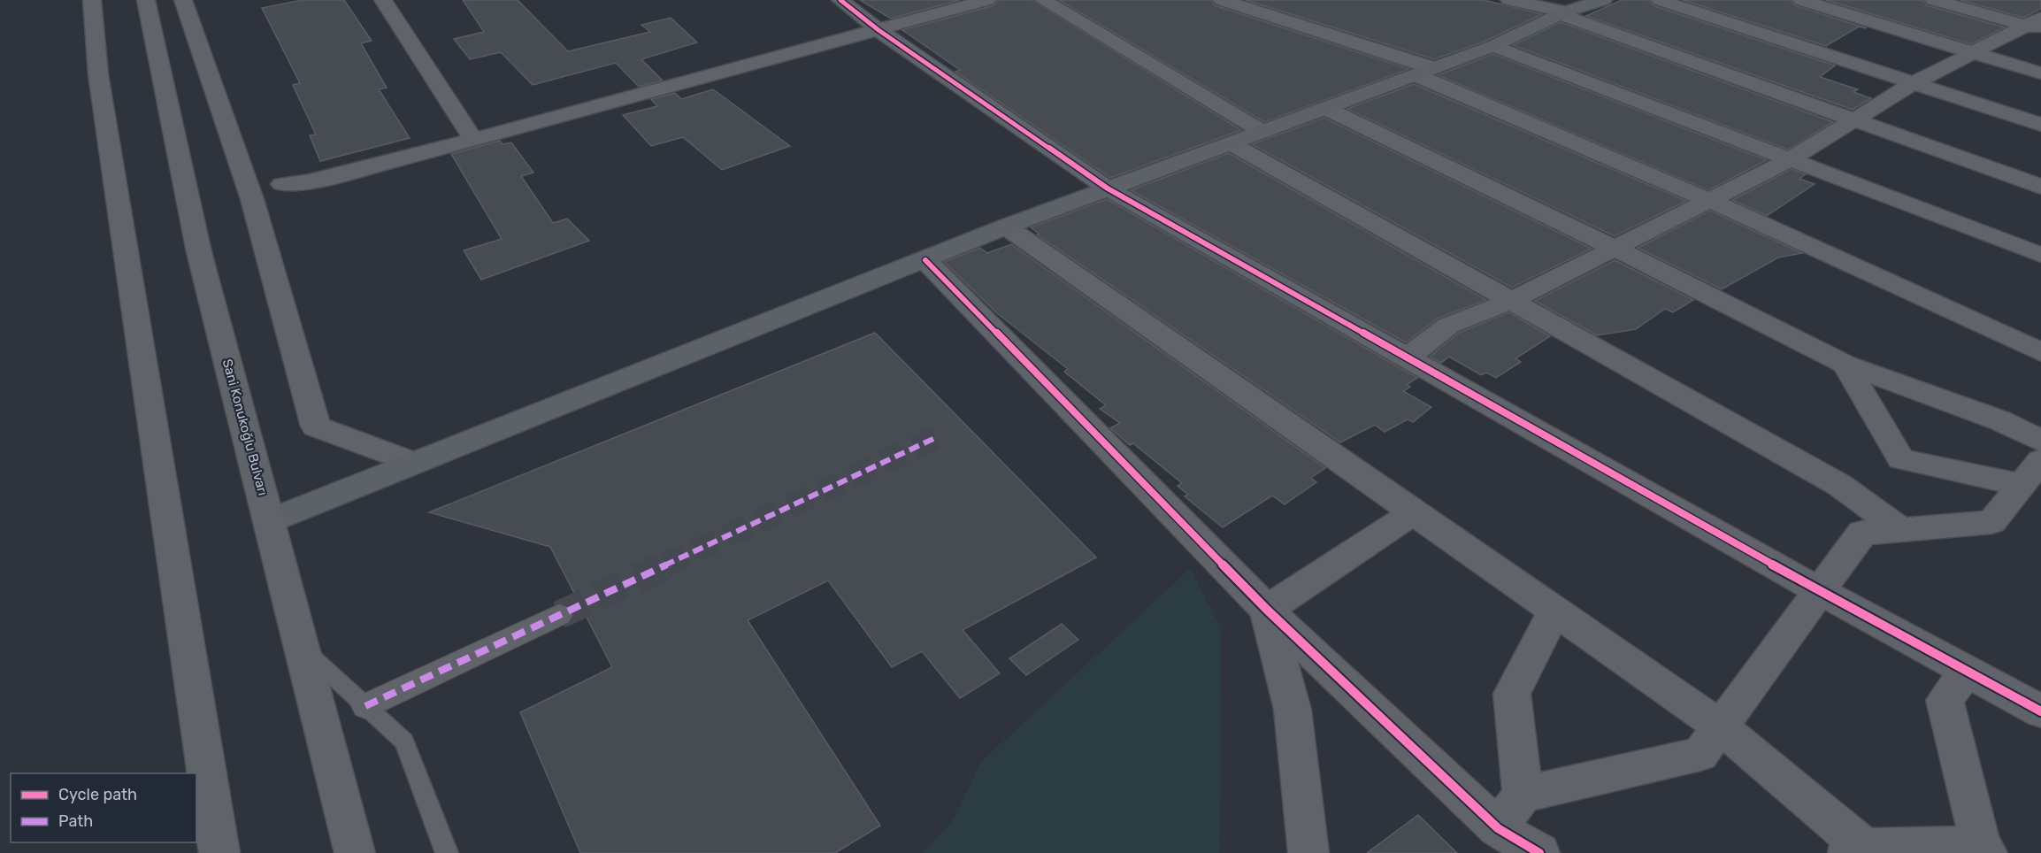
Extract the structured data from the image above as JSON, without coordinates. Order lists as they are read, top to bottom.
{
  "streets": {
    "highway": ["Sani Konukoğlu Bulvarı"]
  },
  "legend": ["Cycle path", "Path"]
}
